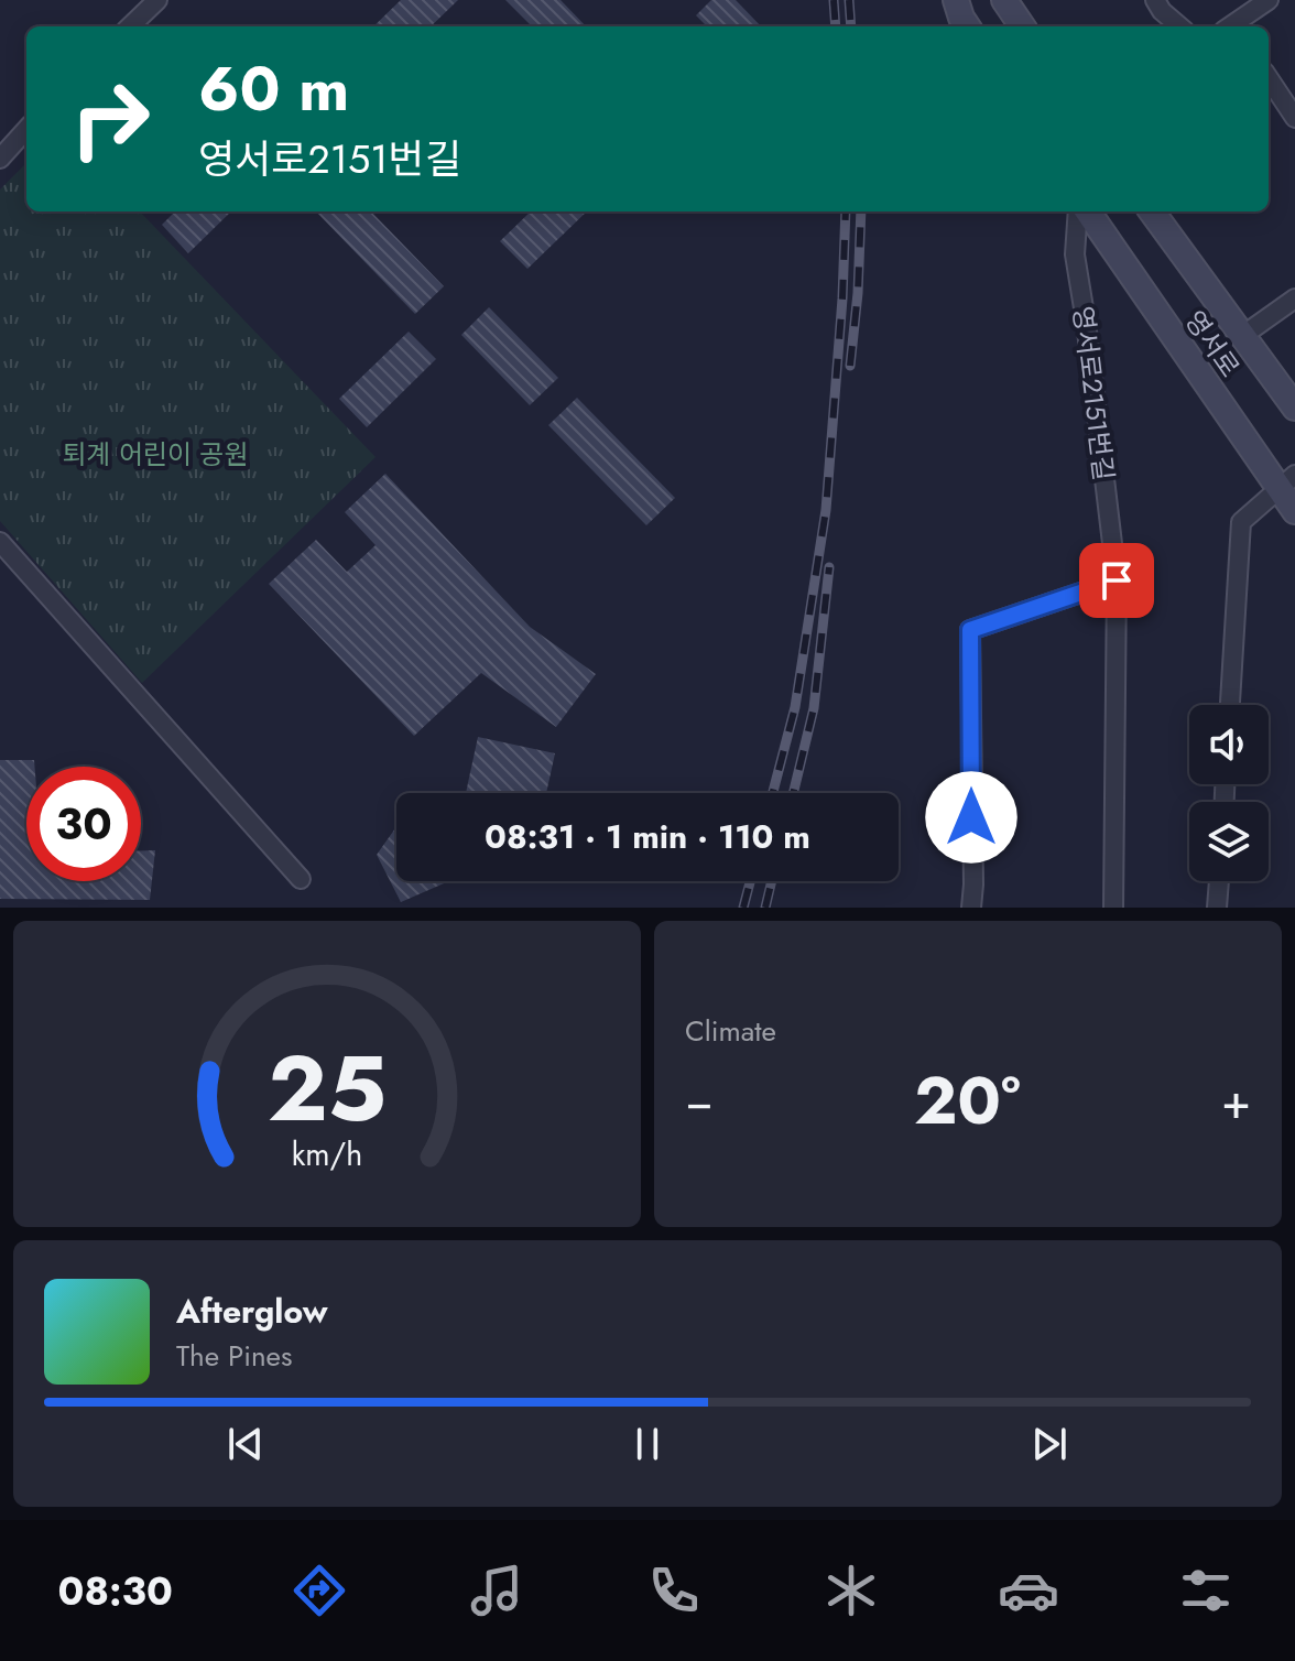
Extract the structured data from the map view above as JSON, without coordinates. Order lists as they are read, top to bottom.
{
  "streets": {
    "street": ["영서로", "영서로2151번길"]
  },
  "parks": ["퇴계 어린이 공원"],
  "page": {
    "turn": ["60 m", "영서로2151번길"],
    "limit": "30",
    "trip": "08:31 · 1 min · 110 m",
    "tile": "Climate",
    "heat": ["−", "20°", "+"],
    "song": ["Afterglow", "The Pines"],
    "tabs": "08:30",
    "gauge": ["25", "km/h"]
  }
}
